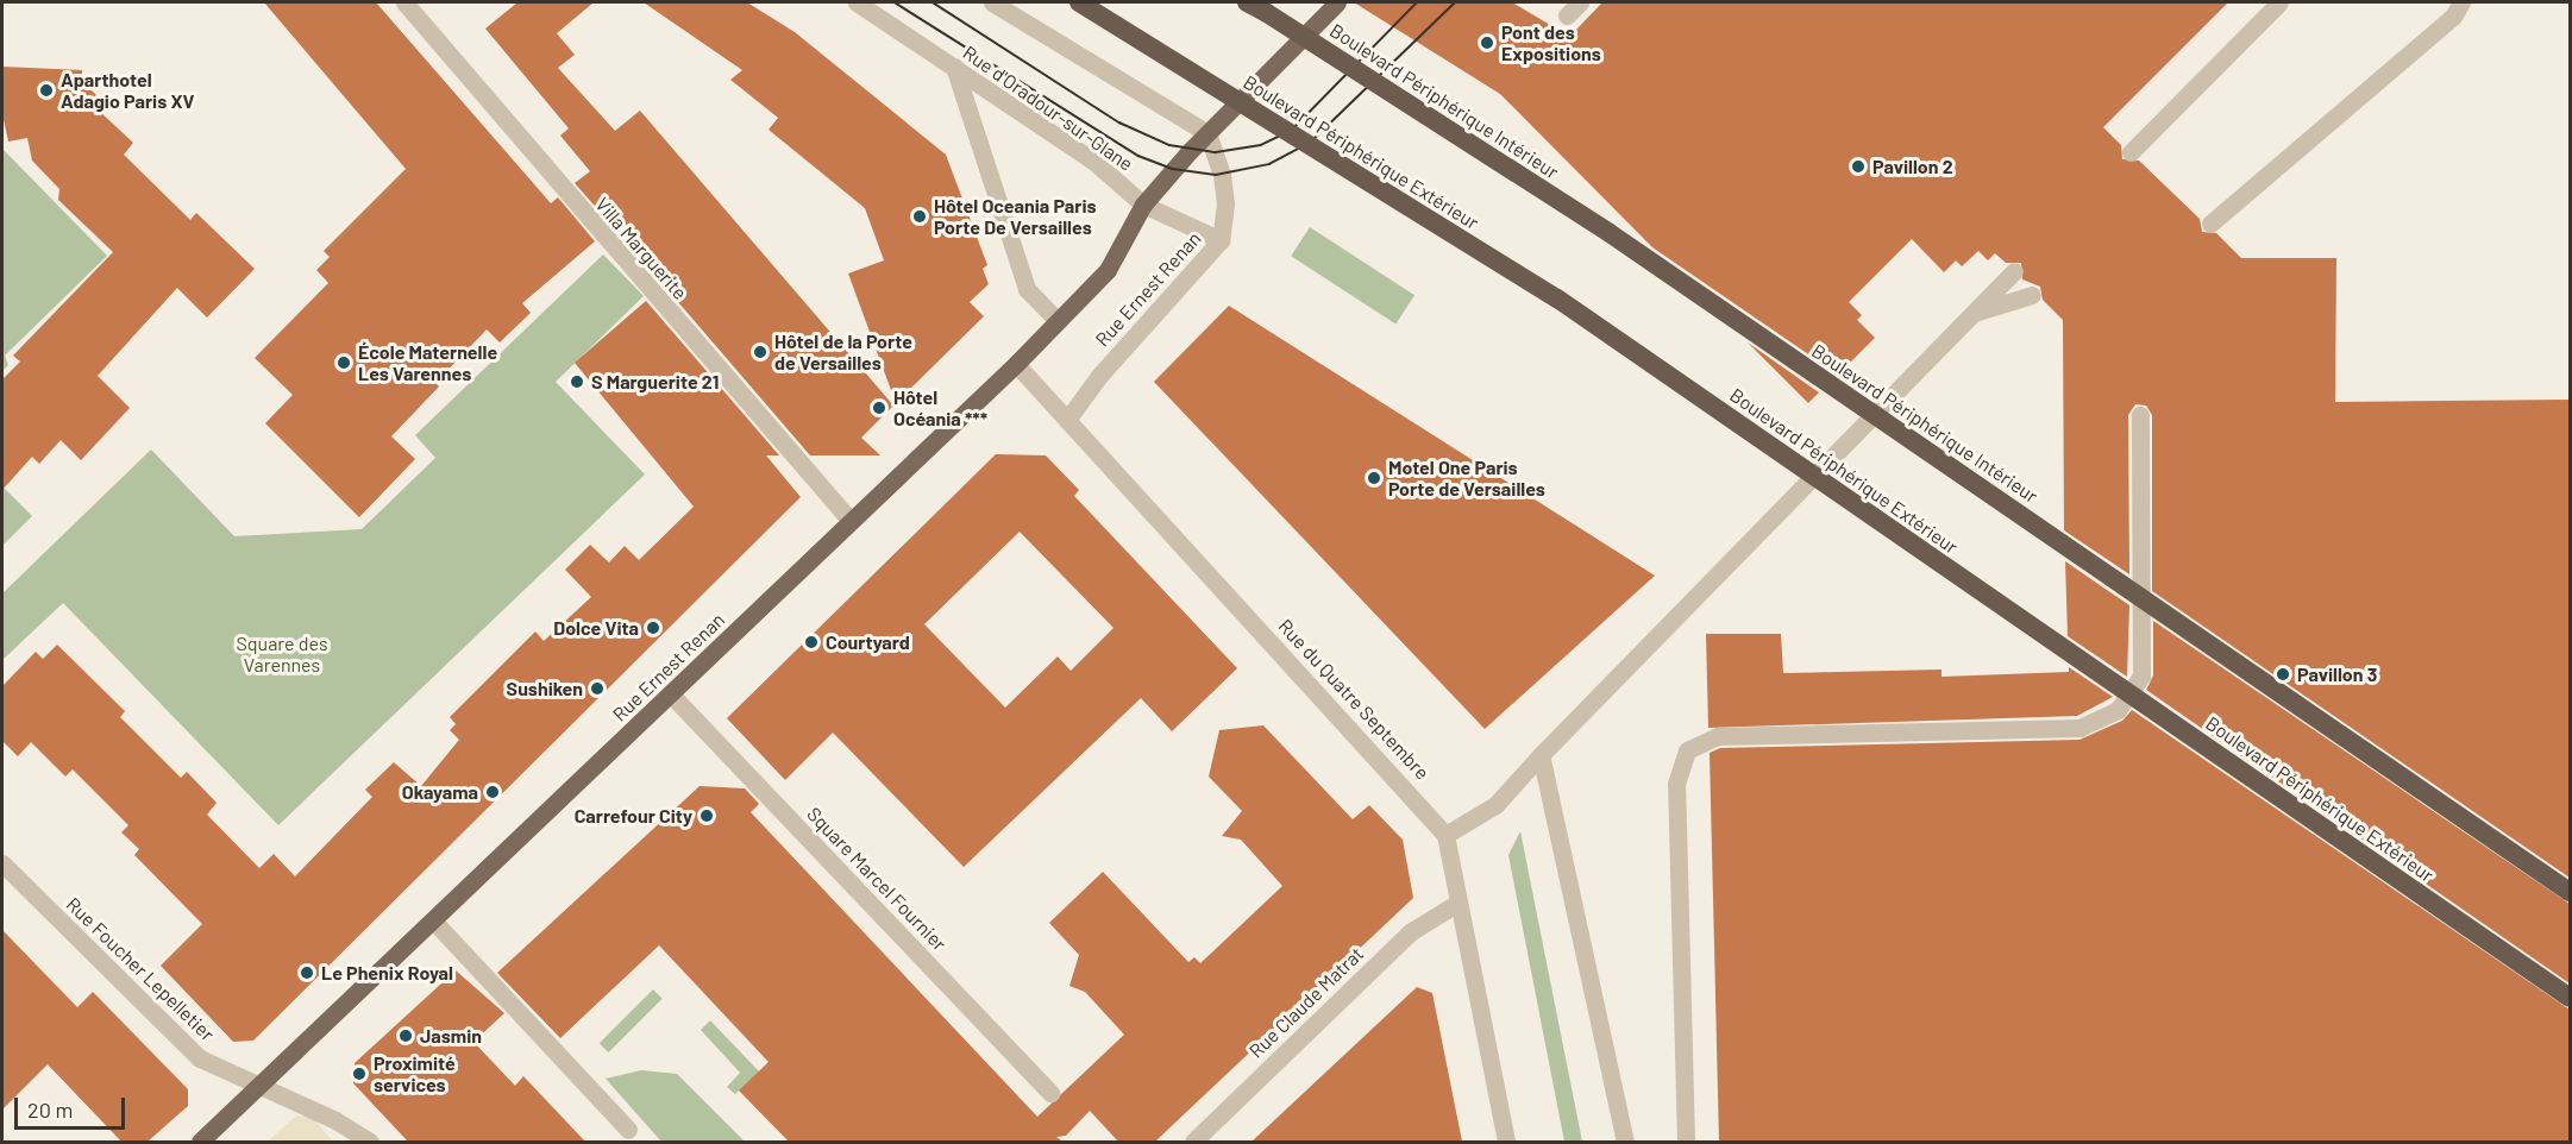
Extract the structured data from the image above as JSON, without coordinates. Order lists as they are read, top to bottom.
{
  "streets": {
    "highway": ["Boulevard Périphérique Intérieur", "Boulevard Périphérique Extérieur"],
    "main road": ["Rue Ernest Renan"],
    "street": [
      "Rue d'Oradour-sur-Glane",
      "Villa Marguerite",
      "Rue du Quatre Septembre",
      "Square Marcel Fournier",
      "Rue Foucher Lepelletier",
      "Rue Claude Matrat"
    ]
  },
  "crossings": [
    ["Rue d'Oradour-sur-Glane", "Rue Ernest Renan"],
    ["Villa Marguerite", "Rue Ernest Renan"],
    ["Rue Ernest Renan", "Rue du Quatre Septembre"],
    ["Rue Ernest Renan", "Square Marcel Fournier"],
    ["Rue Ernest Renan", "Rue Foucher Lepelletier"]
  ],
  "parks": ["Square des Varennes"],
  "places": [
    "Pont des Expositions",
    "Aparthotel Adagio Paris XV",
    "Pavillon 2",
    "Hôtel Oceania Paris Porte De Versailles",
    "Hôtel de la Porte de Versailles",
    "École Maternelle Les Varennes",
    "S Marguerite 21",
    "Hôtel Océania ***",
    "Motel One Paris Porte de Versailles",
    "Dolce Vita",
    "Courtyard",
    "Pavillon 3",
    "Sushiken",
    "Okayama",
    "Carrefour City",
    "Le Phenix Royal",
    "Jasmin",
    "Proximité services"
  ],
  "scale_bar": "20 m"
}
